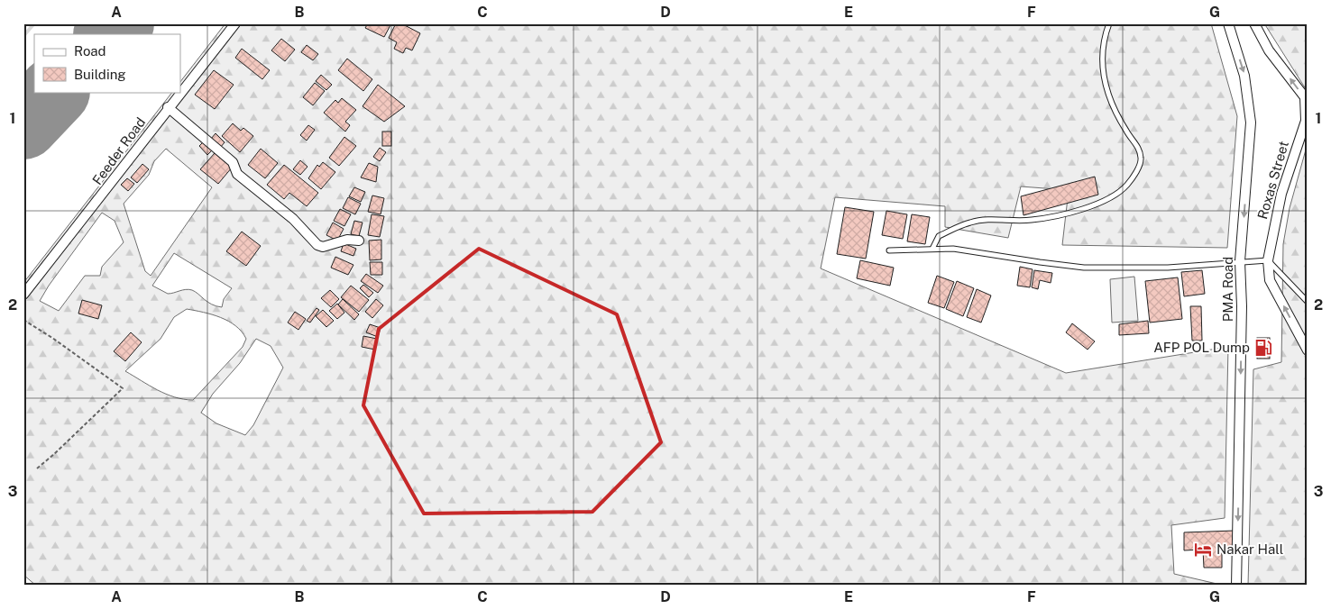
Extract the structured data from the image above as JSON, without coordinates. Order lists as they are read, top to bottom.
{
  "streets": {
    "street": ["Feeder Road", "Roxas Street", "PMA Road"]
  },
  "one_way": ["Roxas Street", "PMA Road"],
  "places": {
    "fuel station": ["AFP POL Dump"],
    "hotel": ["Nakar Hall"]
  },
  "legend": ["Road", "Building"],
  "grid": {
    "columns": [
      "A",
      "B",
      "C",
      "D",
      "E",
      "F",
      "G"
    ],
    "rows": ["1", "2", "3"]
  }
}
